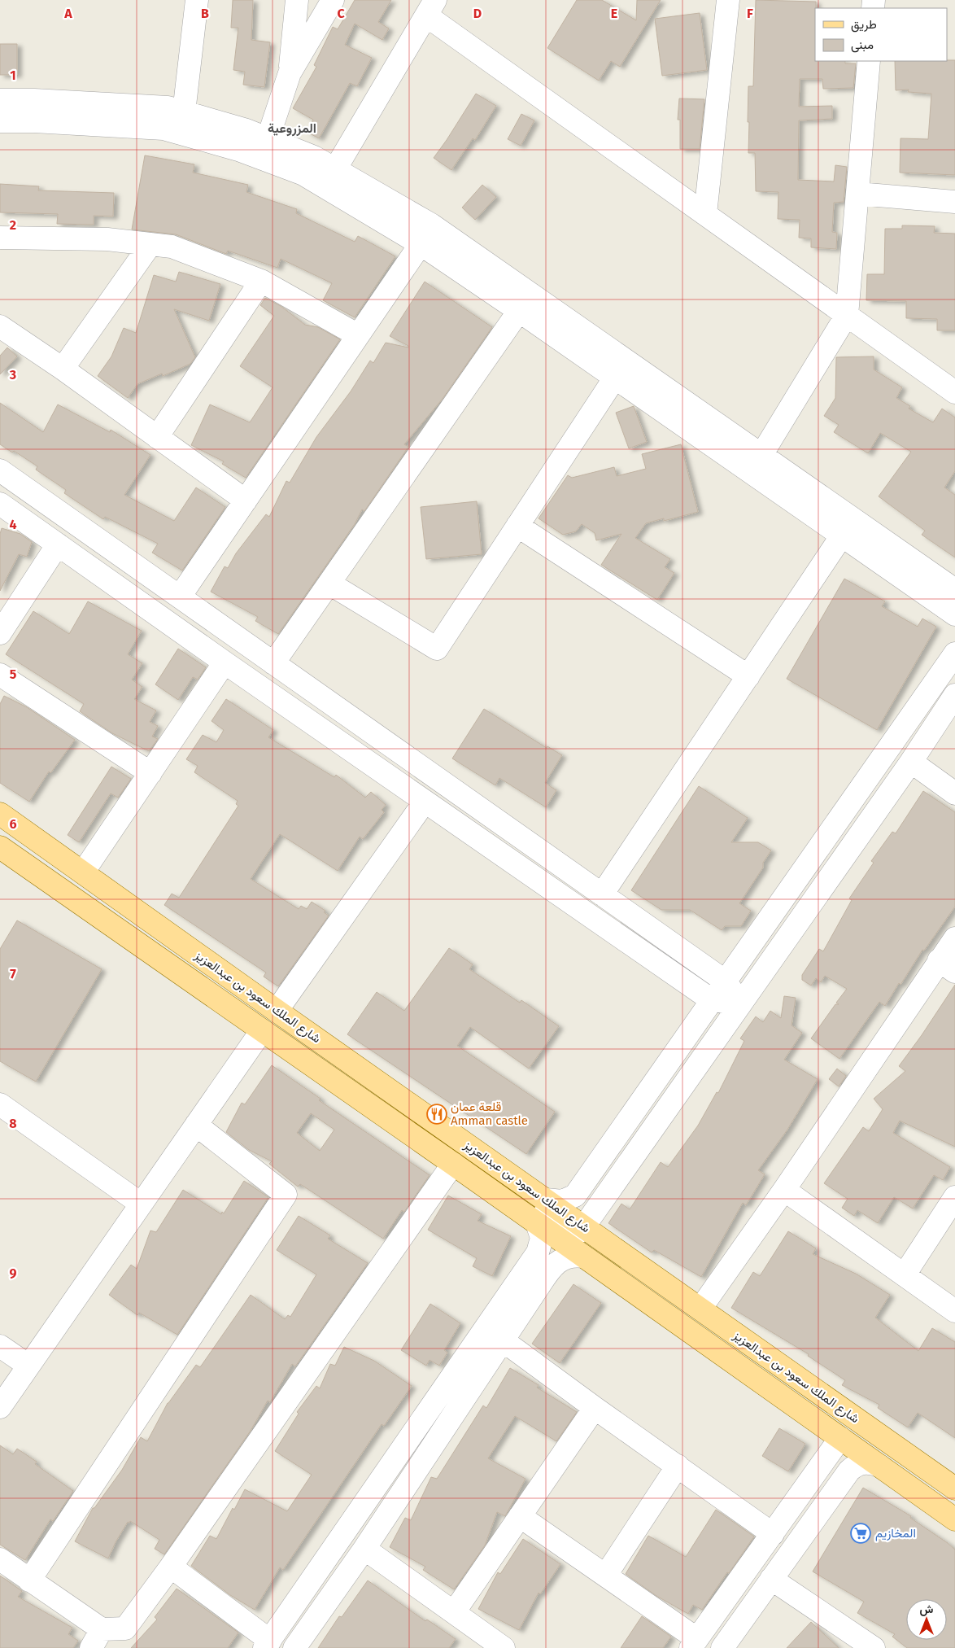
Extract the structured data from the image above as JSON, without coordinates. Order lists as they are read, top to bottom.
{
  "streets": {
    "main road": ["شارع الملك سعود بن عبدالعزيز"]
  },
  "districts": ["المزروعية"],
  "places": {
    "restaurant": ["قلعة عمان Amman castle"],
    "supermarket": ["المخازيم"]
  },
  "legend": ["طريق", "مبنى"],
  "north": "top",
  "grid": {
    "columns": [
      "A",
      "B",
      "C",
      "D",
      "E",
      "F"
    ],
    "rows": [
      "1",
      "2",
      "3",
      "4",
      "5",
      "6",
      "7",
      "8",
      "9"
    ]
  }
}
